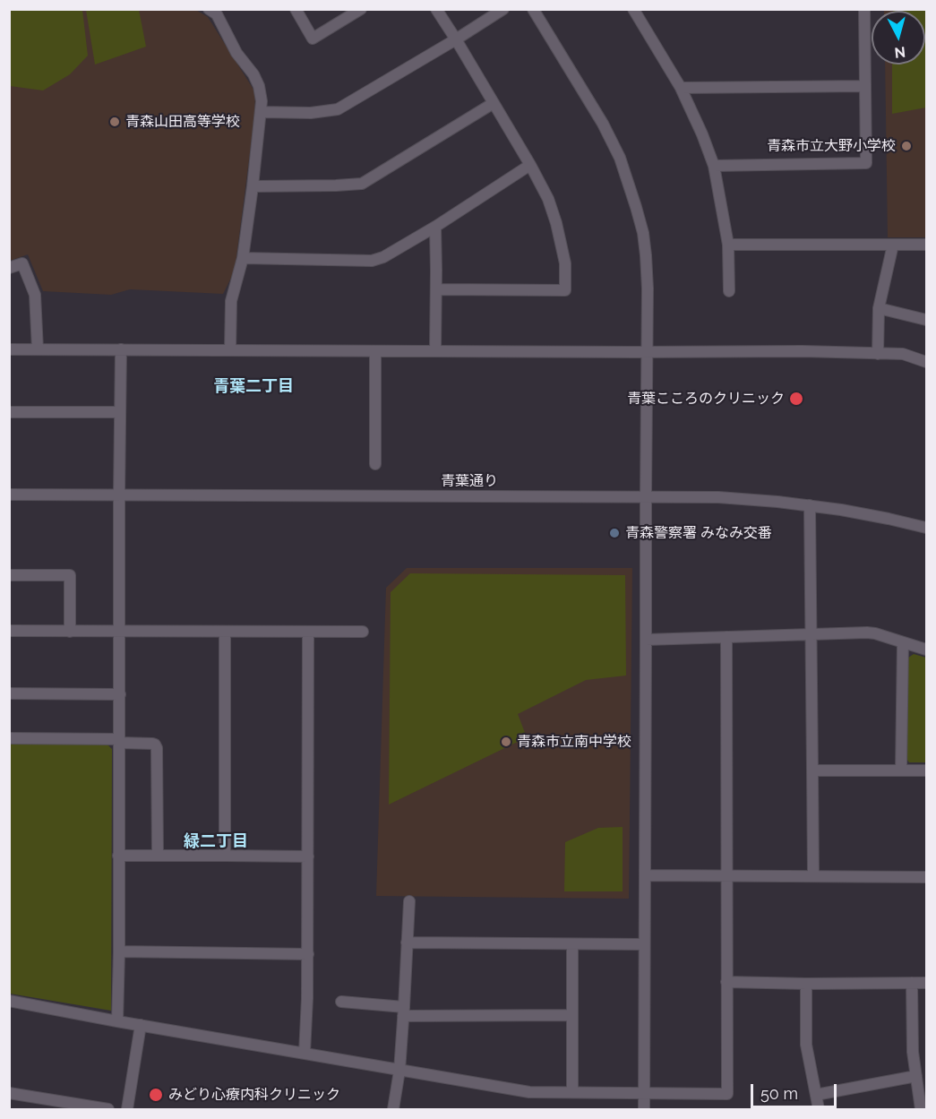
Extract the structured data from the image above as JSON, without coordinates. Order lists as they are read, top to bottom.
{
  "streets": {
    "street": ["青葉通り"]
  },
  "districts": ["青葉二丁目", "緑二丁目"],
  "places": [
    "青森山田高等学校",
    "青森市立大野小学校",
    "青葉こころのクリニック",
    "青森警察署 みなみ交番",
    "青森市立南中学校",
    "みどり心療内科クリニック"
  ],
  "scale_bar": "50 m",
  "north": "bottom"
}
